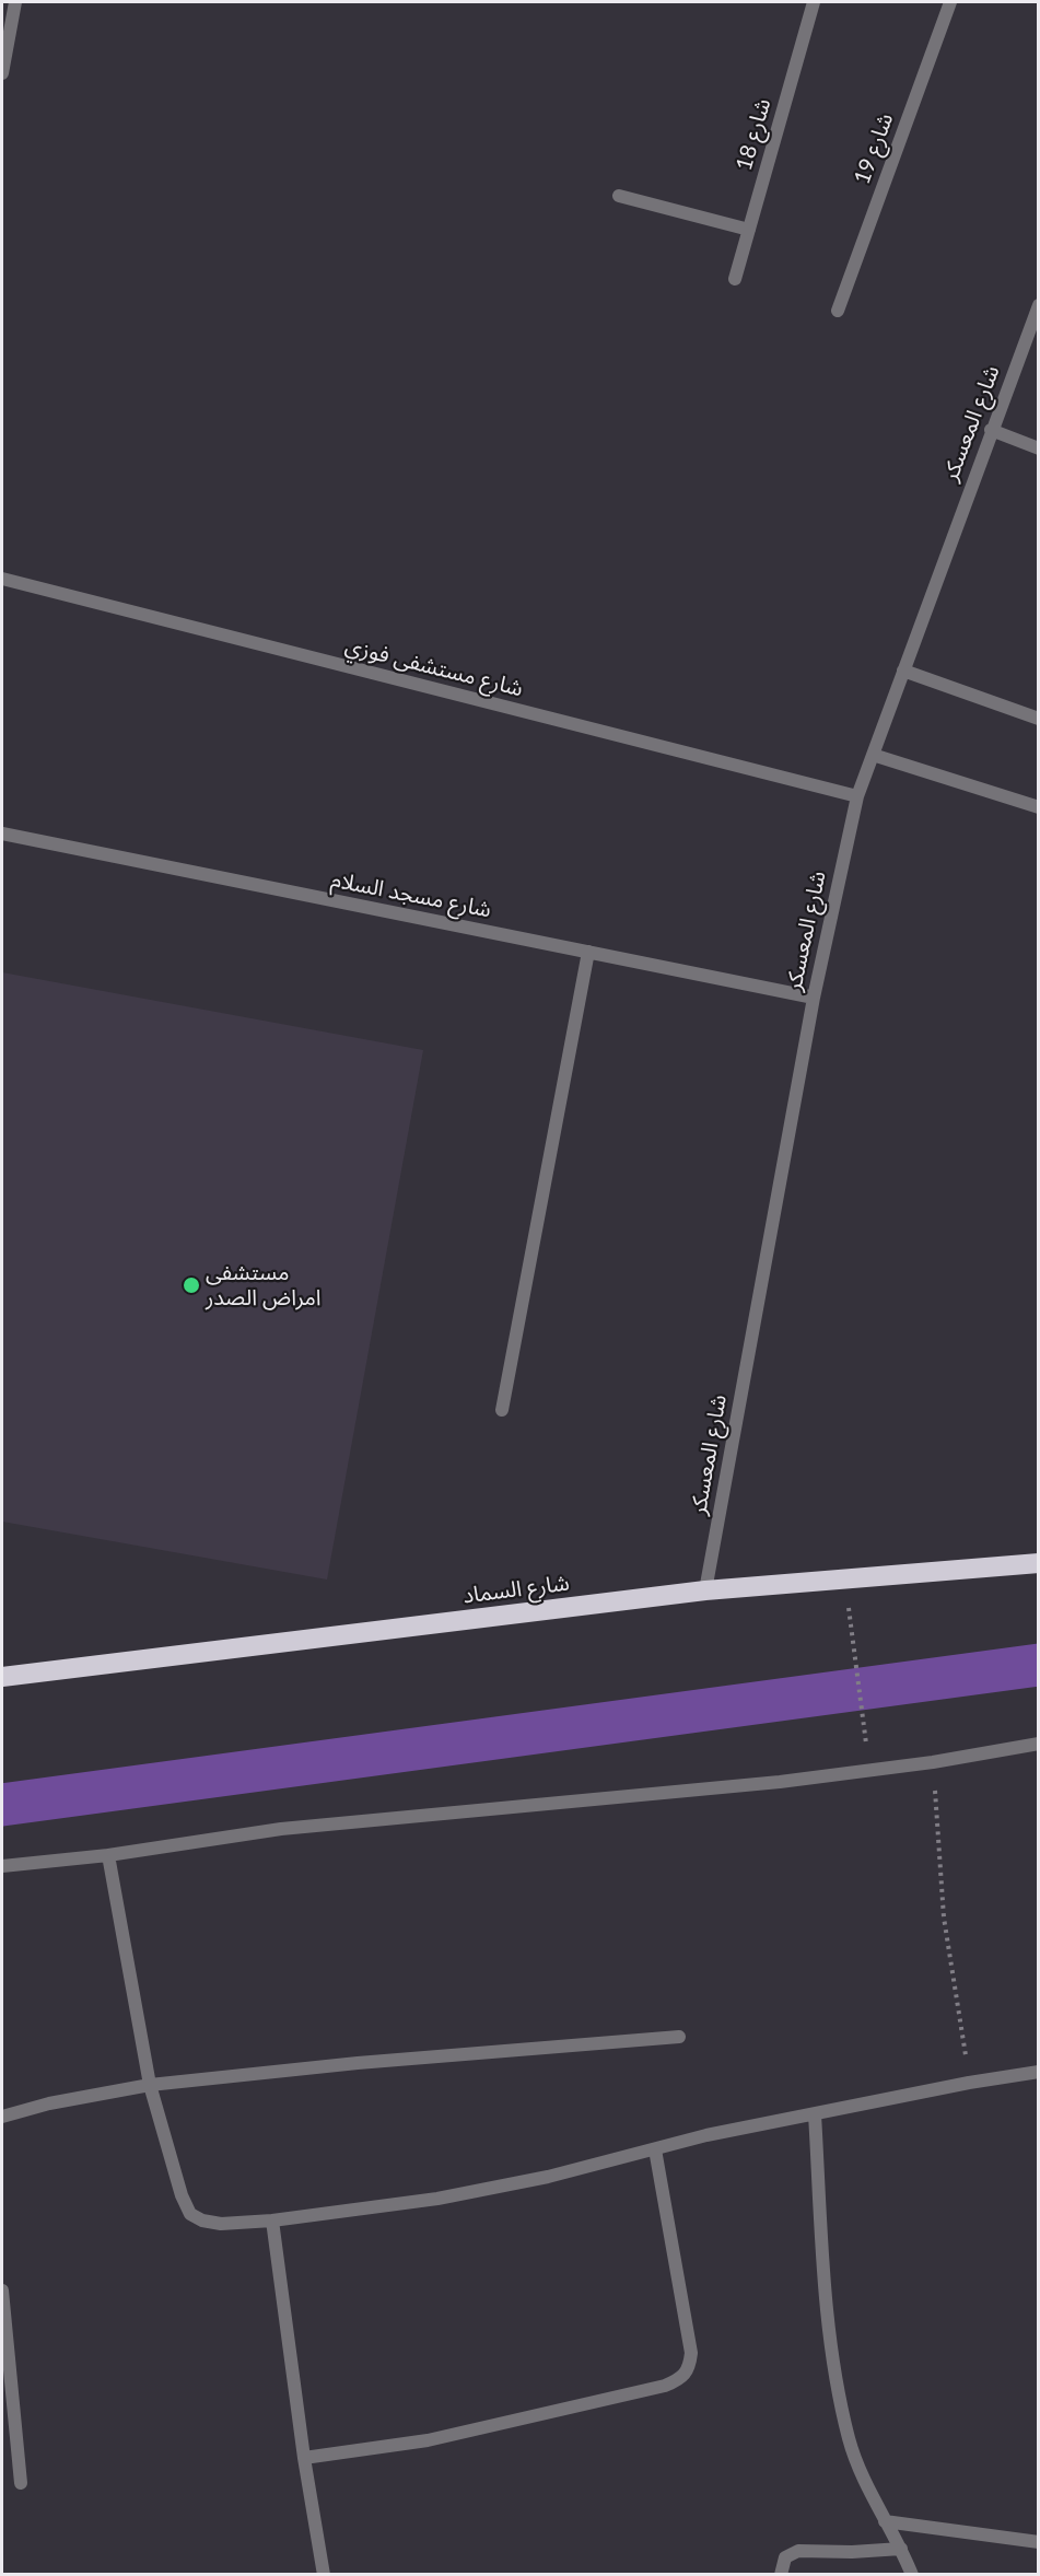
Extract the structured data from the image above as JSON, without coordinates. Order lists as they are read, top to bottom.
{
  "streets": {
    "highway": ["شارع السماد"],
    "street": [
      "شارع 18",
      "شارع 19",
      "شارع المعسكر",
      "شارع مستشفى فوزي",
      "شارع مسجد السلام"
    ]
  },
  "crossings": [
    ["شارع المعسكر", "شارع مستشفى فوزي"],
    ["شارع المعسكر", "شارع مسجد السلام"],
    ["شارع المعسكر", "شارع السماد"]
  ],
  "places": ["مستشفى امراض الصدر"]
}
